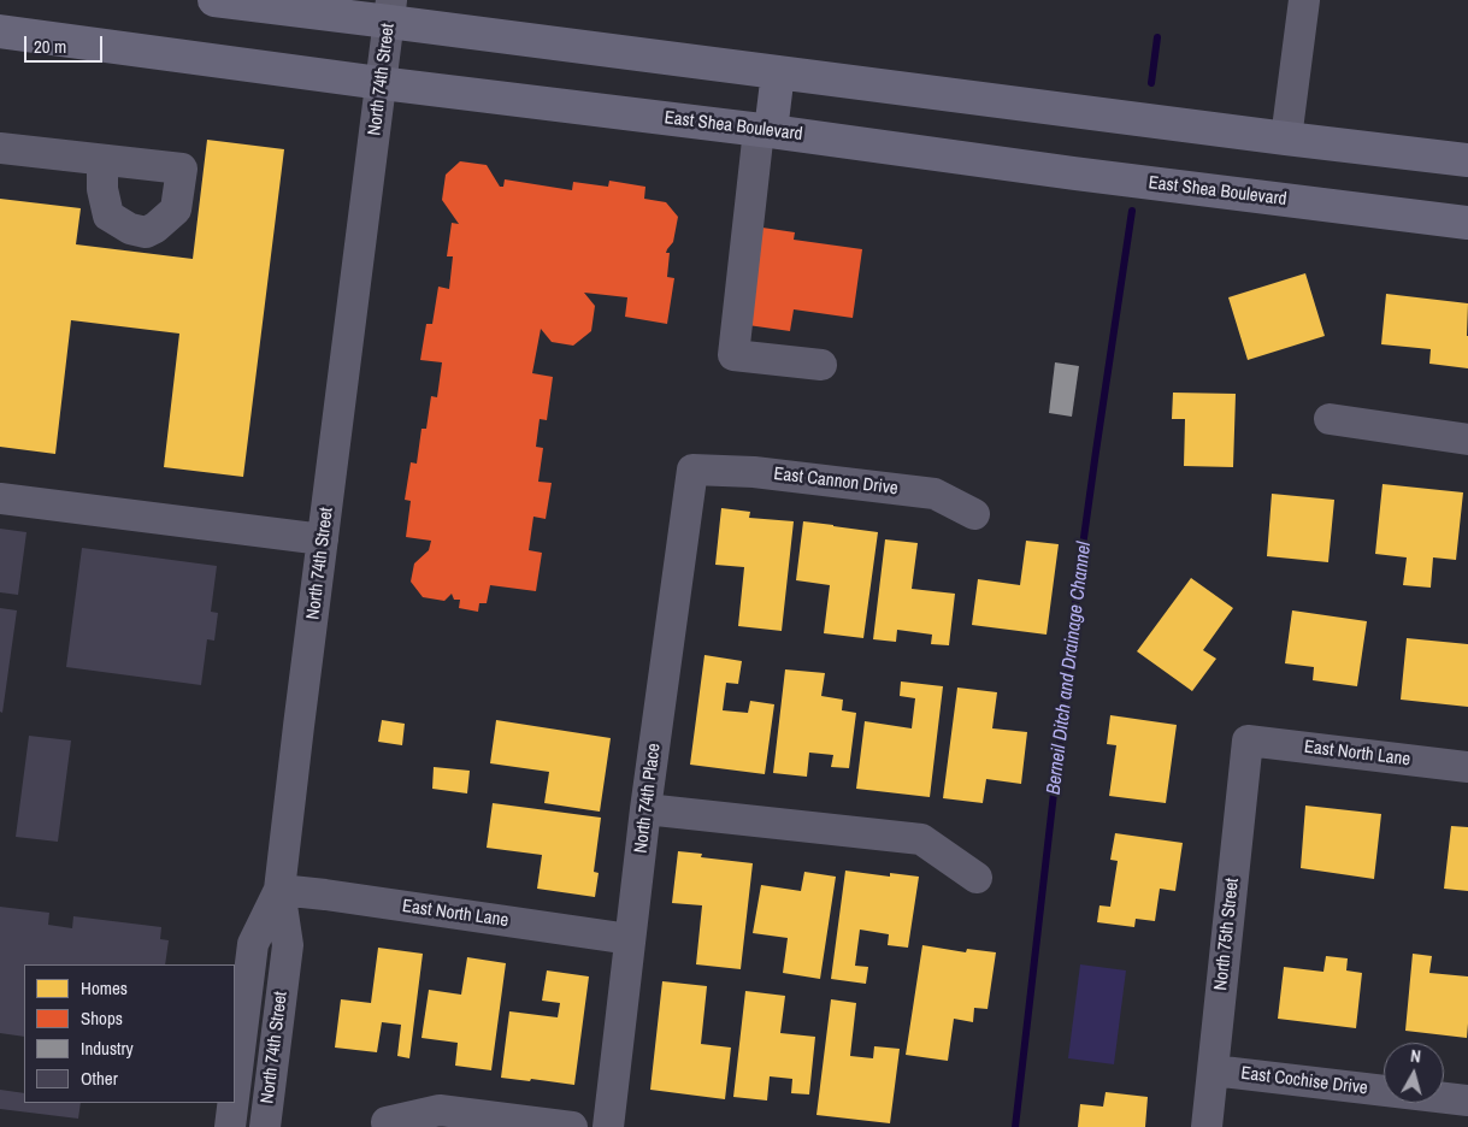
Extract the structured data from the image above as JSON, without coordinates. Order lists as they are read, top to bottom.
{
  "streets": {
    "main road": ["East Shea Boulevard"],
    "street": [
      "North 74th Street",
      "East Cannon Drive",
      "East North Lane",
      "North 74th Place",
      "North 75th Street",
      "East Cochise Drive"
    ]
  },
  "crossings": [
    ["North 74th Street", "East Shea Boulevard"],
    ["North 74th Street", "East North Lane"],
    ["East Cannon Drive", "North 74th Place"],
    ["East North Lane", "North 74th Place"],
    ["East North Lane", "North 75th Street"],
    ["North 75th Street", "East Cochise Drive"]
  ],
  "water": ["Berneil Ditch and Drainage Channel"],
  "legend": [
    "Homes",
    "Shops",
    "Industry",
    "Other"
  ],
  "scale_bar": "20 m",
  "north": "top"
}
